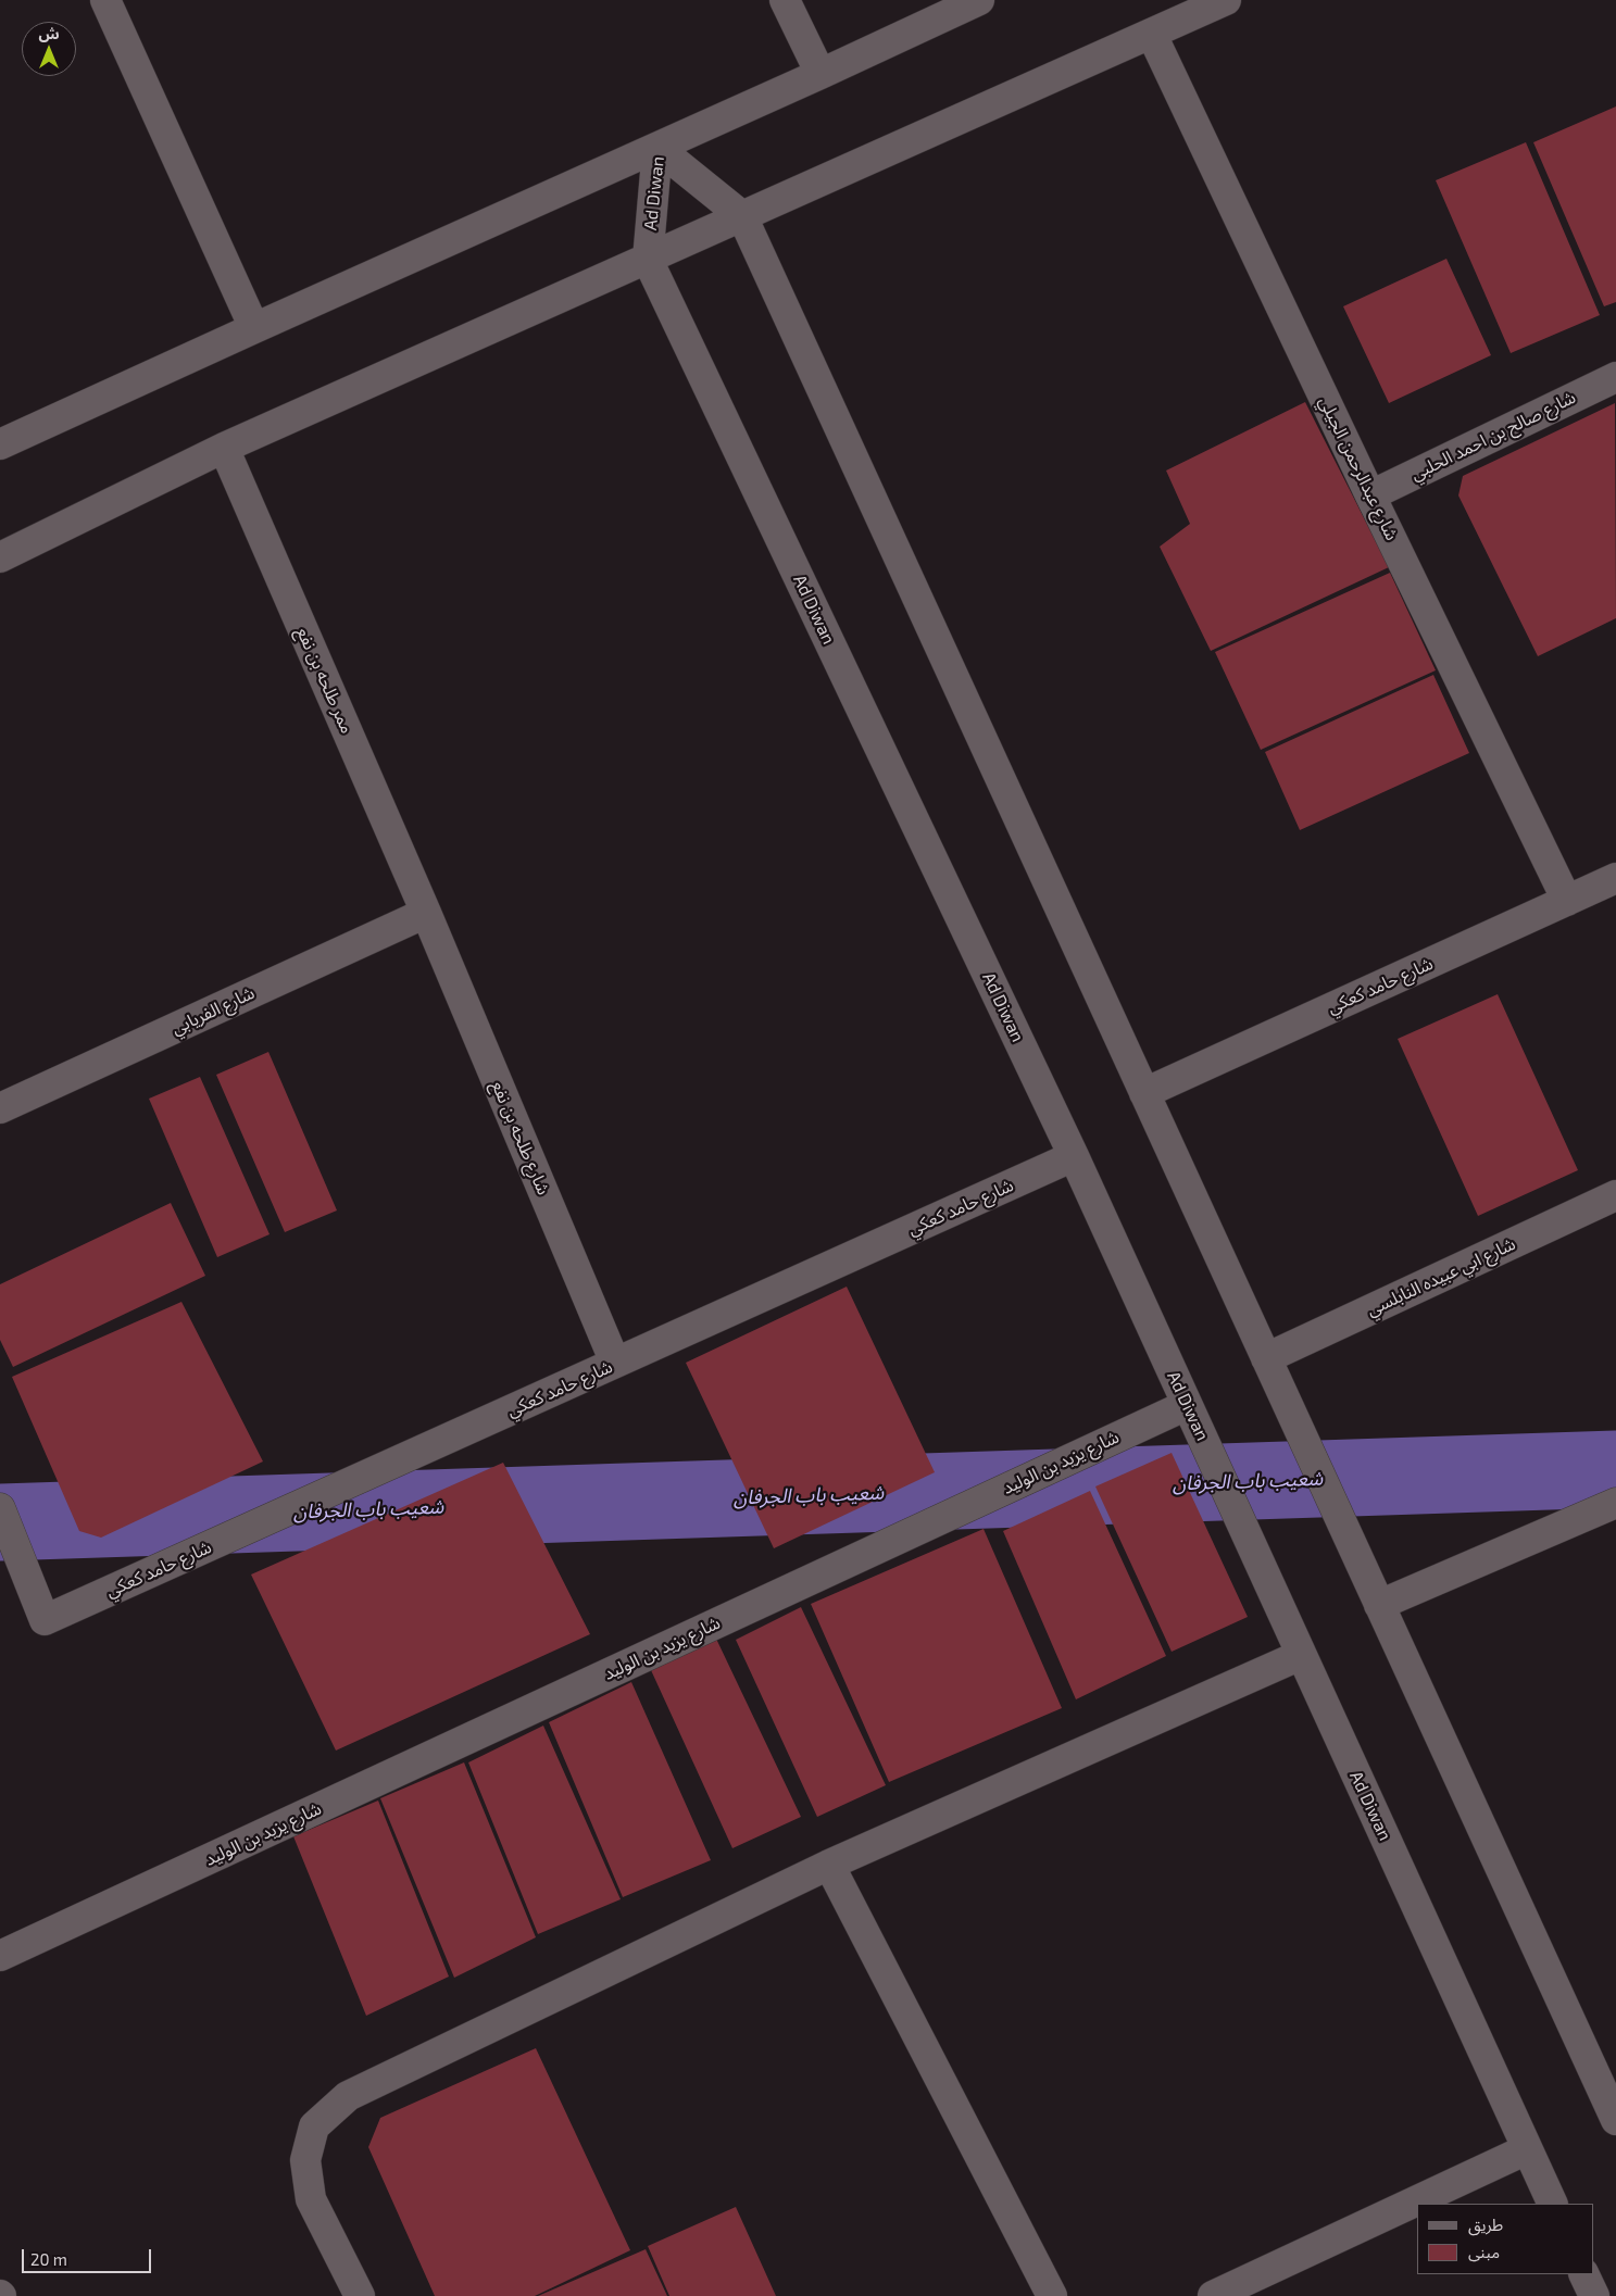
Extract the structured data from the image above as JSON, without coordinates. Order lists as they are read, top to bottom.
{
  "streets": {
    "street": [
      "Ad Diwan",
      "شارع صالح بن احمد الحلبي",
      "شارع عبدالرحمن الجيلي",
      "ممر طلحه بن نفع",
      "شارع حامد كعكي",
      "شارع الفريابي",
      "شارع طلحه بن نفع",
      "شارع ابي عبيده النابلسي",
      "شارع يزيد بن الوليد"
    ]
  },
  "crossings": [
    ["Ad Diwan", "شارع حامد كعكي"],
    ["Ad Diwan", "شارع ابي عبيده النابلسي"],
    ["Ad Diwan", "شارع يزيد بن الوليد"],
    ["شارع صالح بن احمد الحلبي", "شارع عبدالرحمن الجيلي"],
    ["شارع عبدالرحمن الجيلي", "شارع حامد كعكي"],
    ["ممر طلحه بن نفع", "شارع الفريابي"],
    ["ممر طلحه بن نفع", "شارع طلحه بن نفع"],
    ["شارع حامد كعكي", "شارع طلحه بن نفع"],
    ["شارع الفريابي", "شارع طلحه بن نفع"]
  ],
  "water": ["شعيب باب الجرفان"],
  "legend": ["طريق", "مبنى"],
  "scale_bar": "20 m",
  "north": "top"
}
